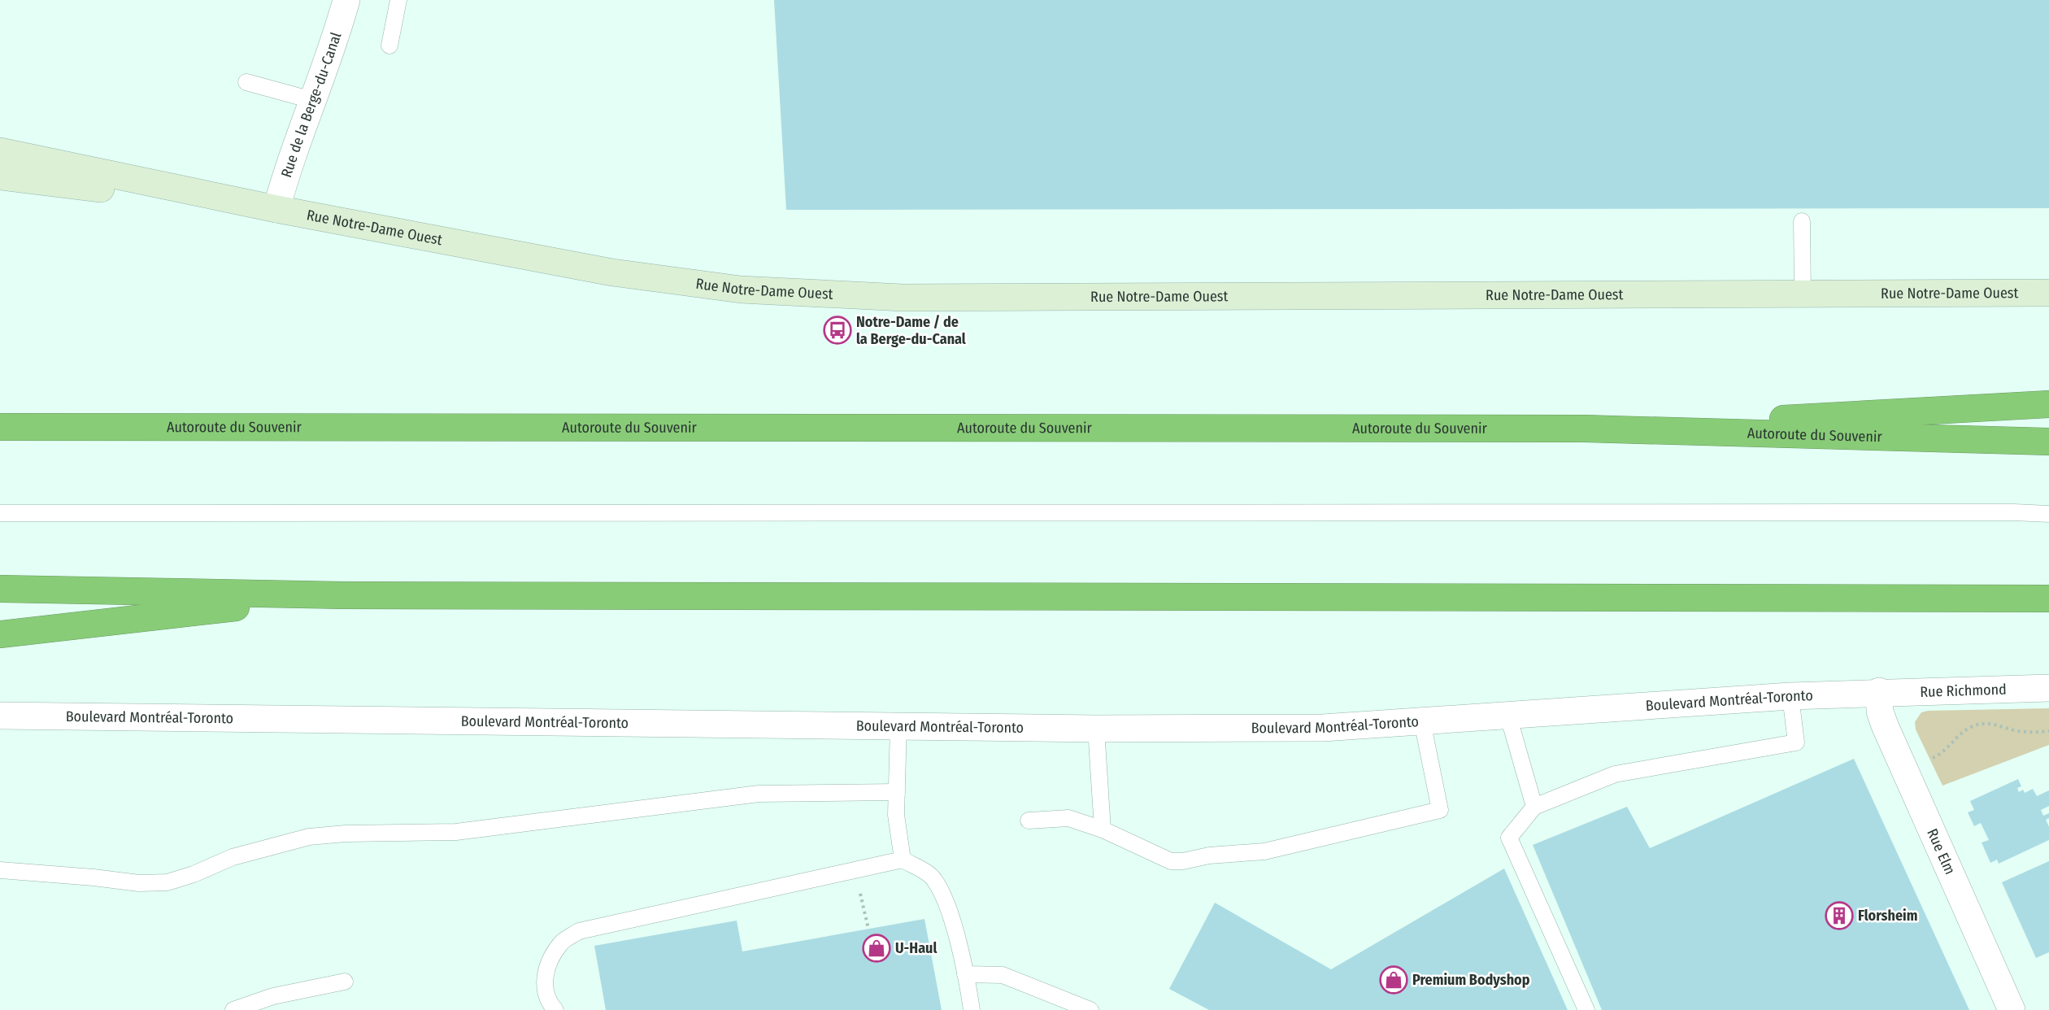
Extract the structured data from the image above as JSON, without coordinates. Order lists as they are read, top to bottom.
{
  "streets": {
    "highway": ["Autoroute du Souvenir"],
    "main road": ["Rue Notre-Dame Ouest"],
    "street": [
      "Rue de la Berge-du-Canal",
      "Rue Richmond",
      "Boulevard Montréal-Toronto",
      "Rue Elm"
    ]
  },
  "crossings": [
    ["Rue de la Berge-du-Canal", "Rue Notre-Dame Ouest"],
    ["Rue Richmond", "Boulevard Montréal-Toronto"],
    ["Rue Richmond", "Rue Elm"],
    ["Boulevard Montréal-Toronto", "Rue Elm"]
  ],
  "places": {
    "bus stop": ["Notre-Dame / de la Berge-du-Canal"],
    "building": ["Florsheim"],
    "shop": ["U-Haul", "Premium Bodyshop"]
  }
}
